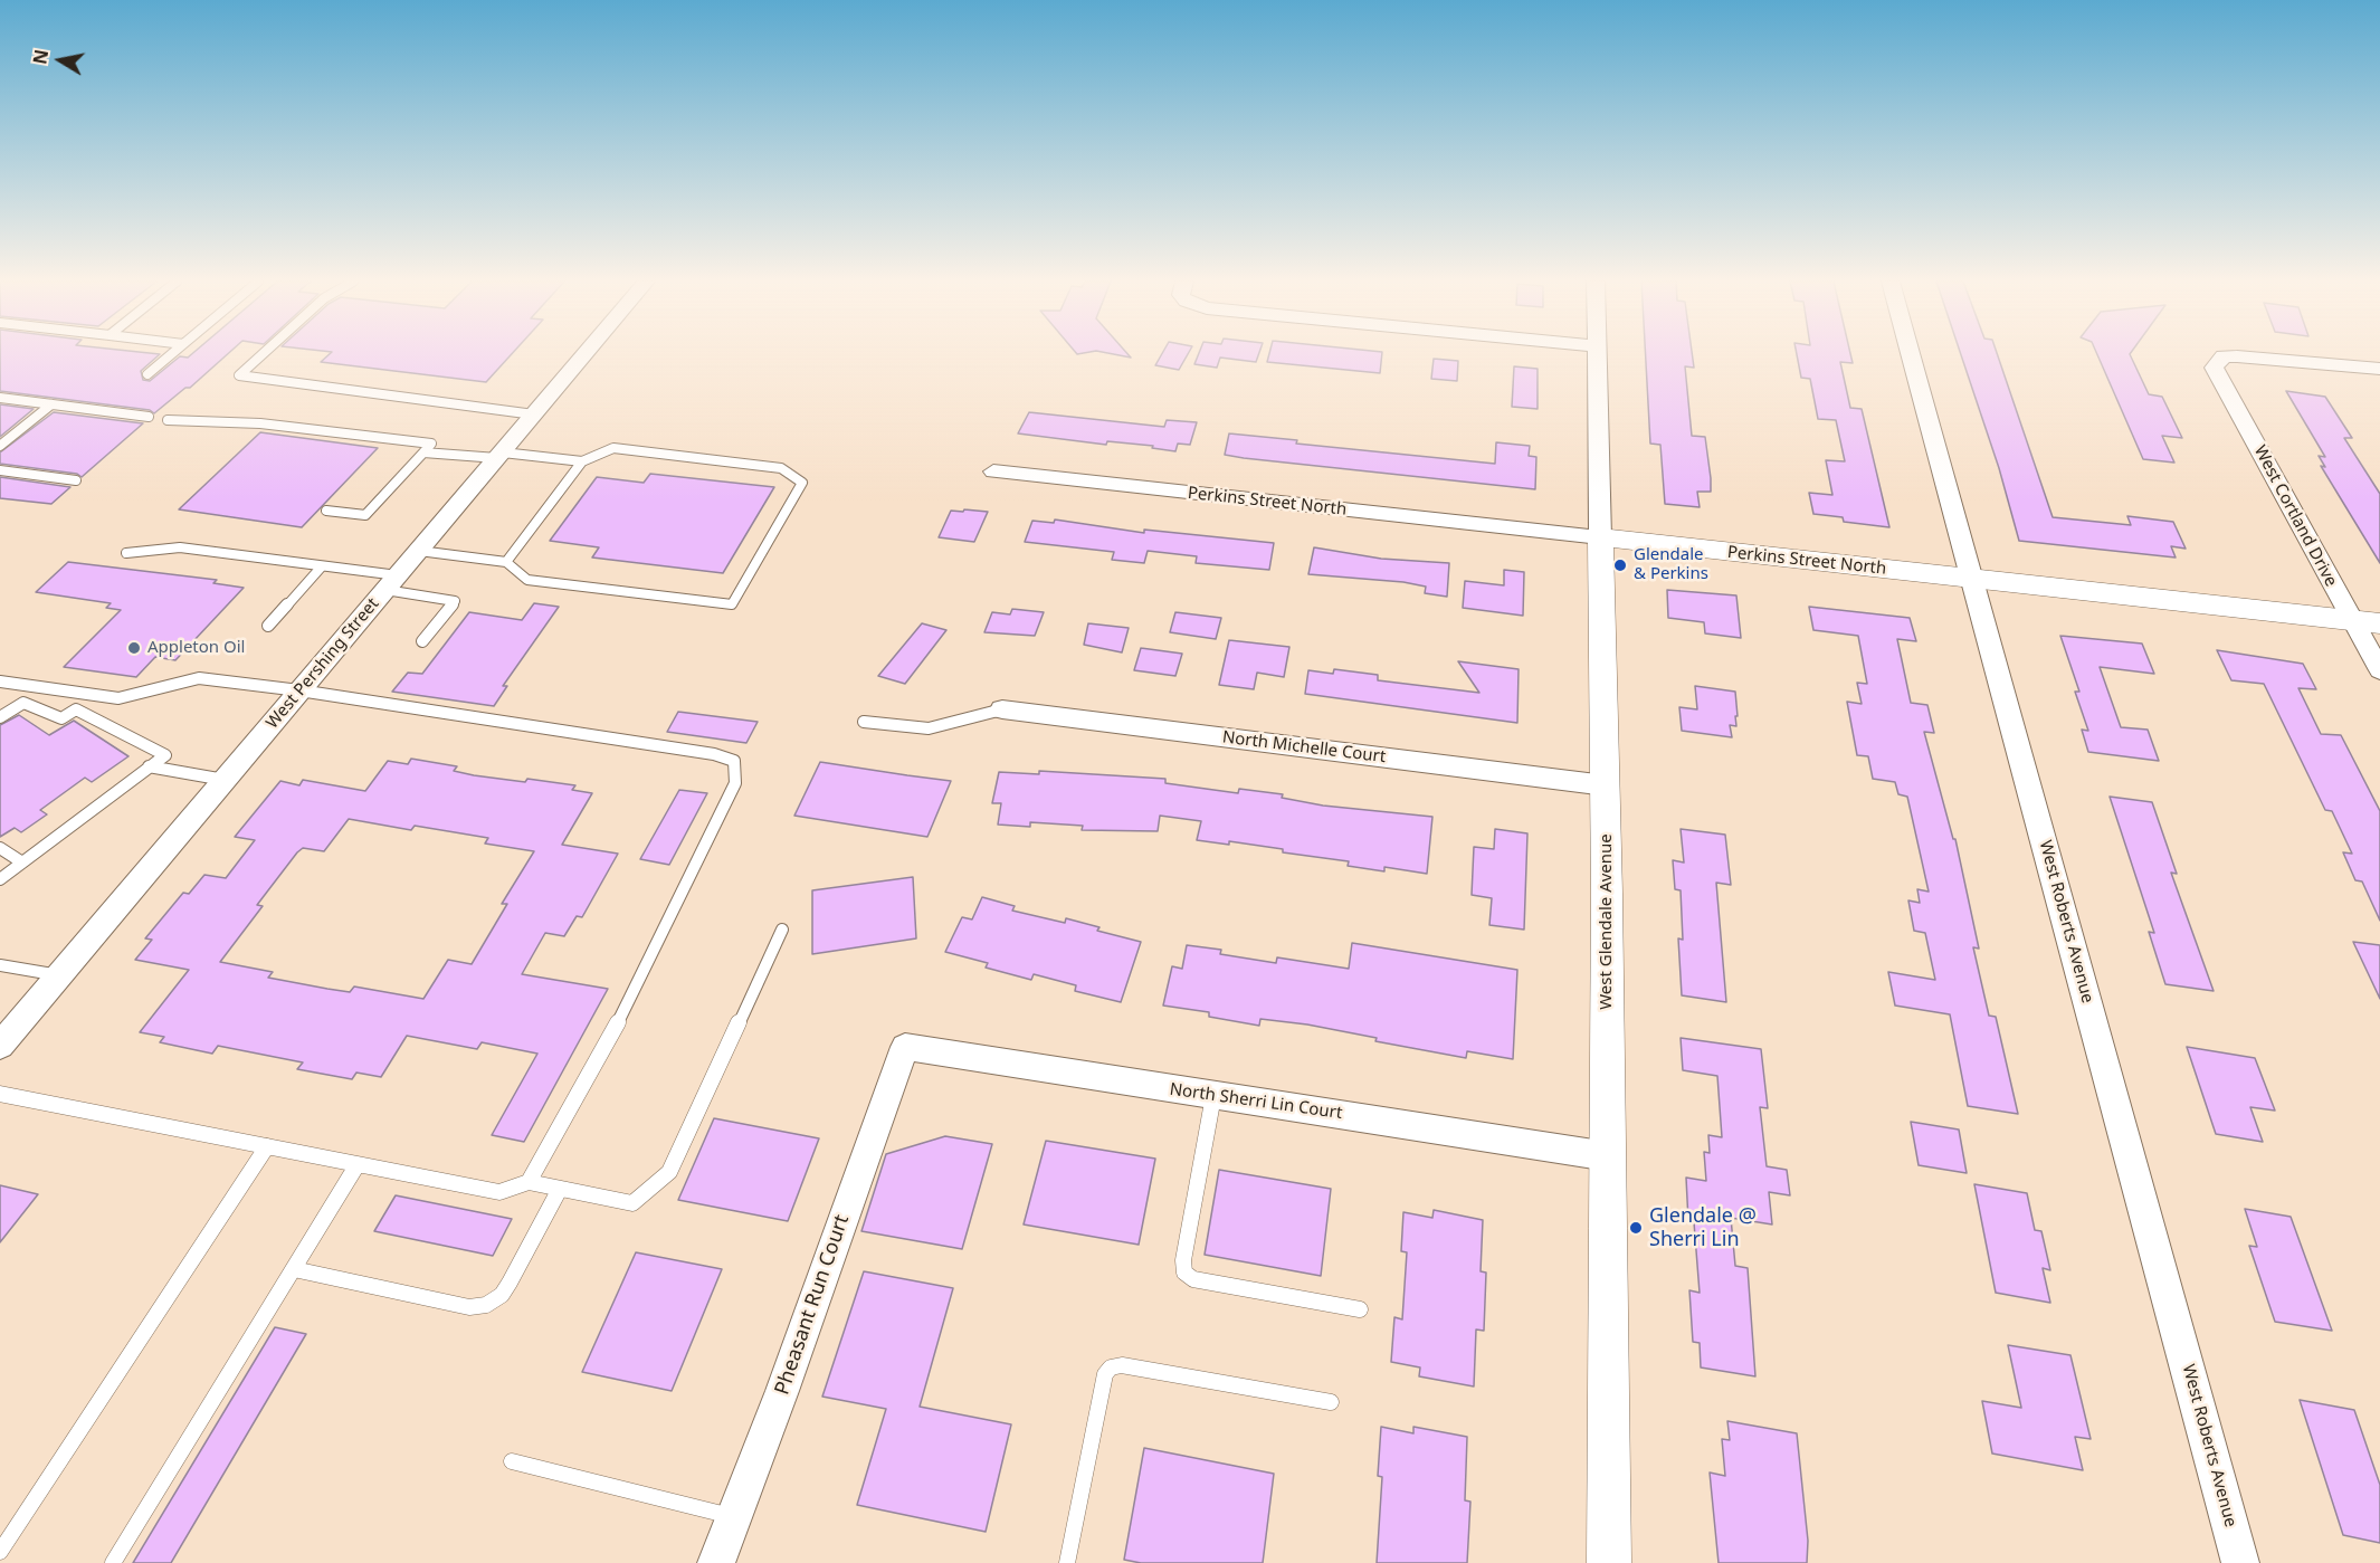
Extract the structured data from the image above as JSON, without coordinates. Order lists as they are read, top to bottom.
{
  "streets": {
    "street": [
      "Perkins Street North",
      "West Cortland Drive",
      "West Pershing Street",
      "North Michelle Court",
      "West Glendale Avenue",
      "West Roberts Avenue",
      "North Sherri Lin Court",
      "Pheasant Run Court"
    ]
  },
  "crossings": [
    ["Perkins Street North", "West Cortland Drive"],
    ["Perkins Street North", "West Glendale Avenue"],
    ["Perkins Street North", "West Roberts Avenue"],
    ["North Michelle Court", "West Glendale Avenue"],
    ["West Glendale Avenue", "North Sherri Lin Court"],
    ["North Sherri Lin Court", "Pheasant Run Court"]
  ],
  "places": ["Glendale & Perkins", "Appleton Oil", "Glendale @ Sherri Lin"],
  "north": "left"
}
